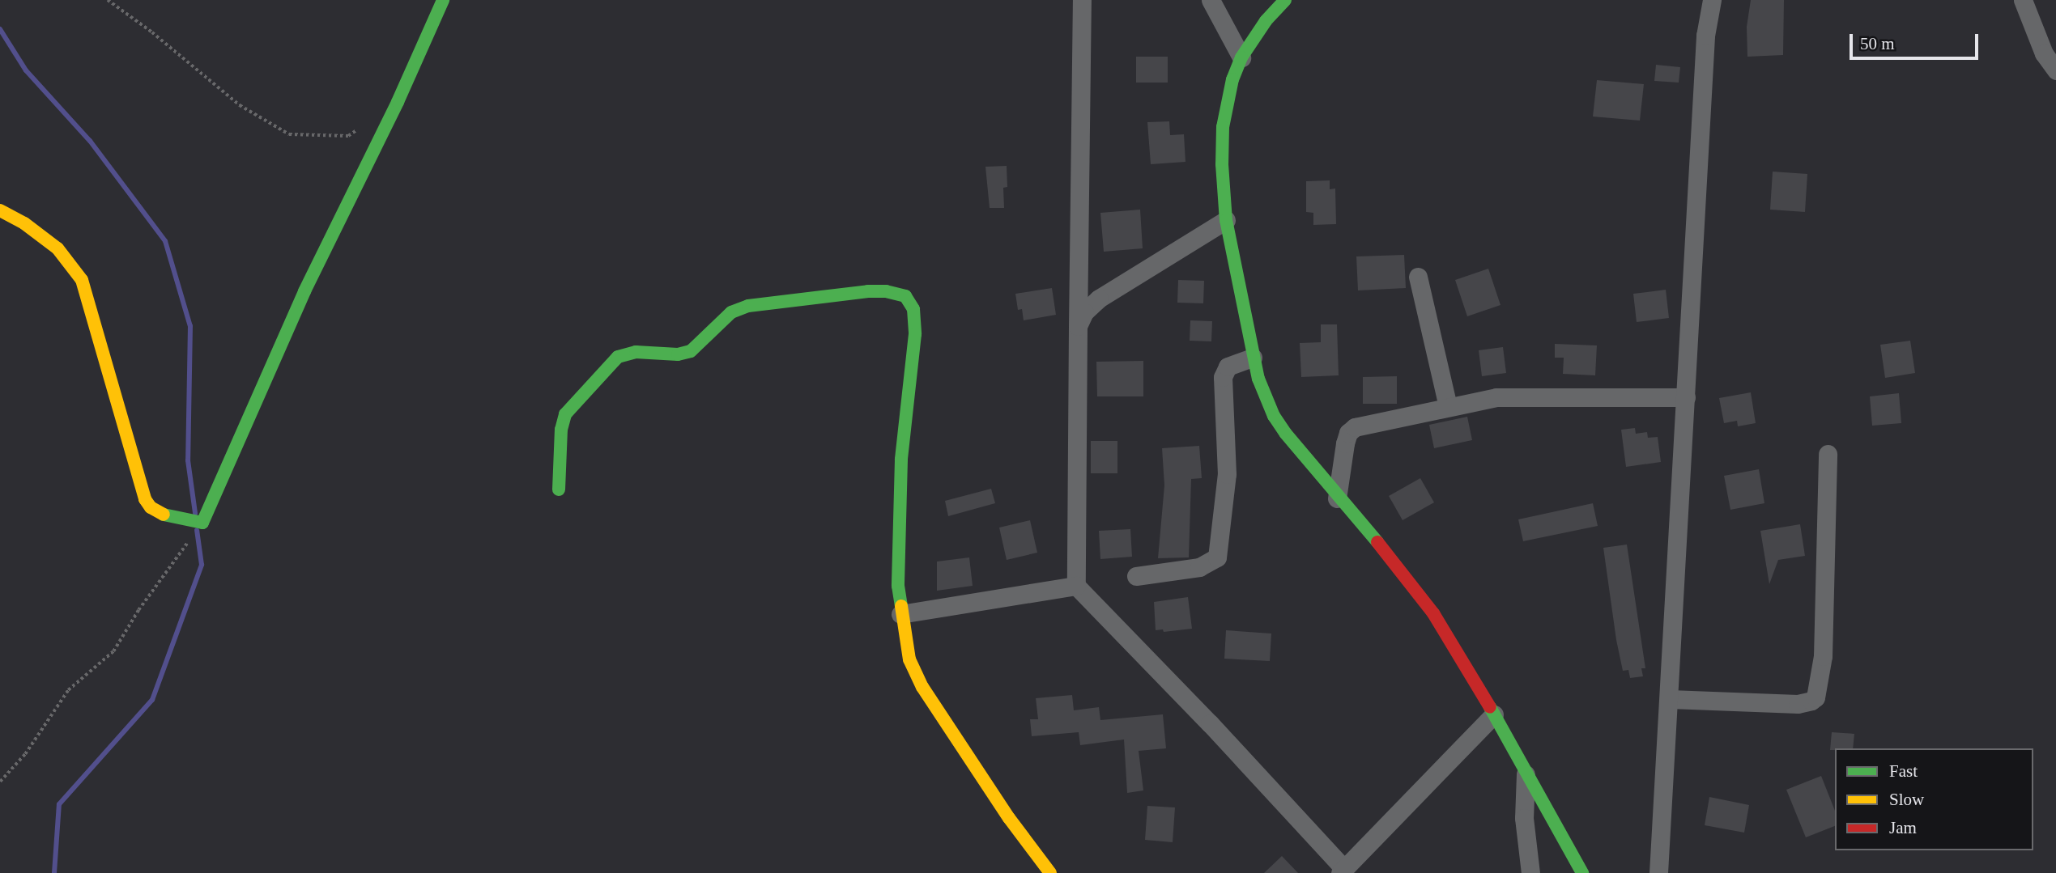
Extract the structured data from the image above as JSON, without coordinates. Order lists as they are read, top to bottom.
{
  "legend": ["Fast", "Slow", "Jam"],
  "scale_bar": "50 m"
}
